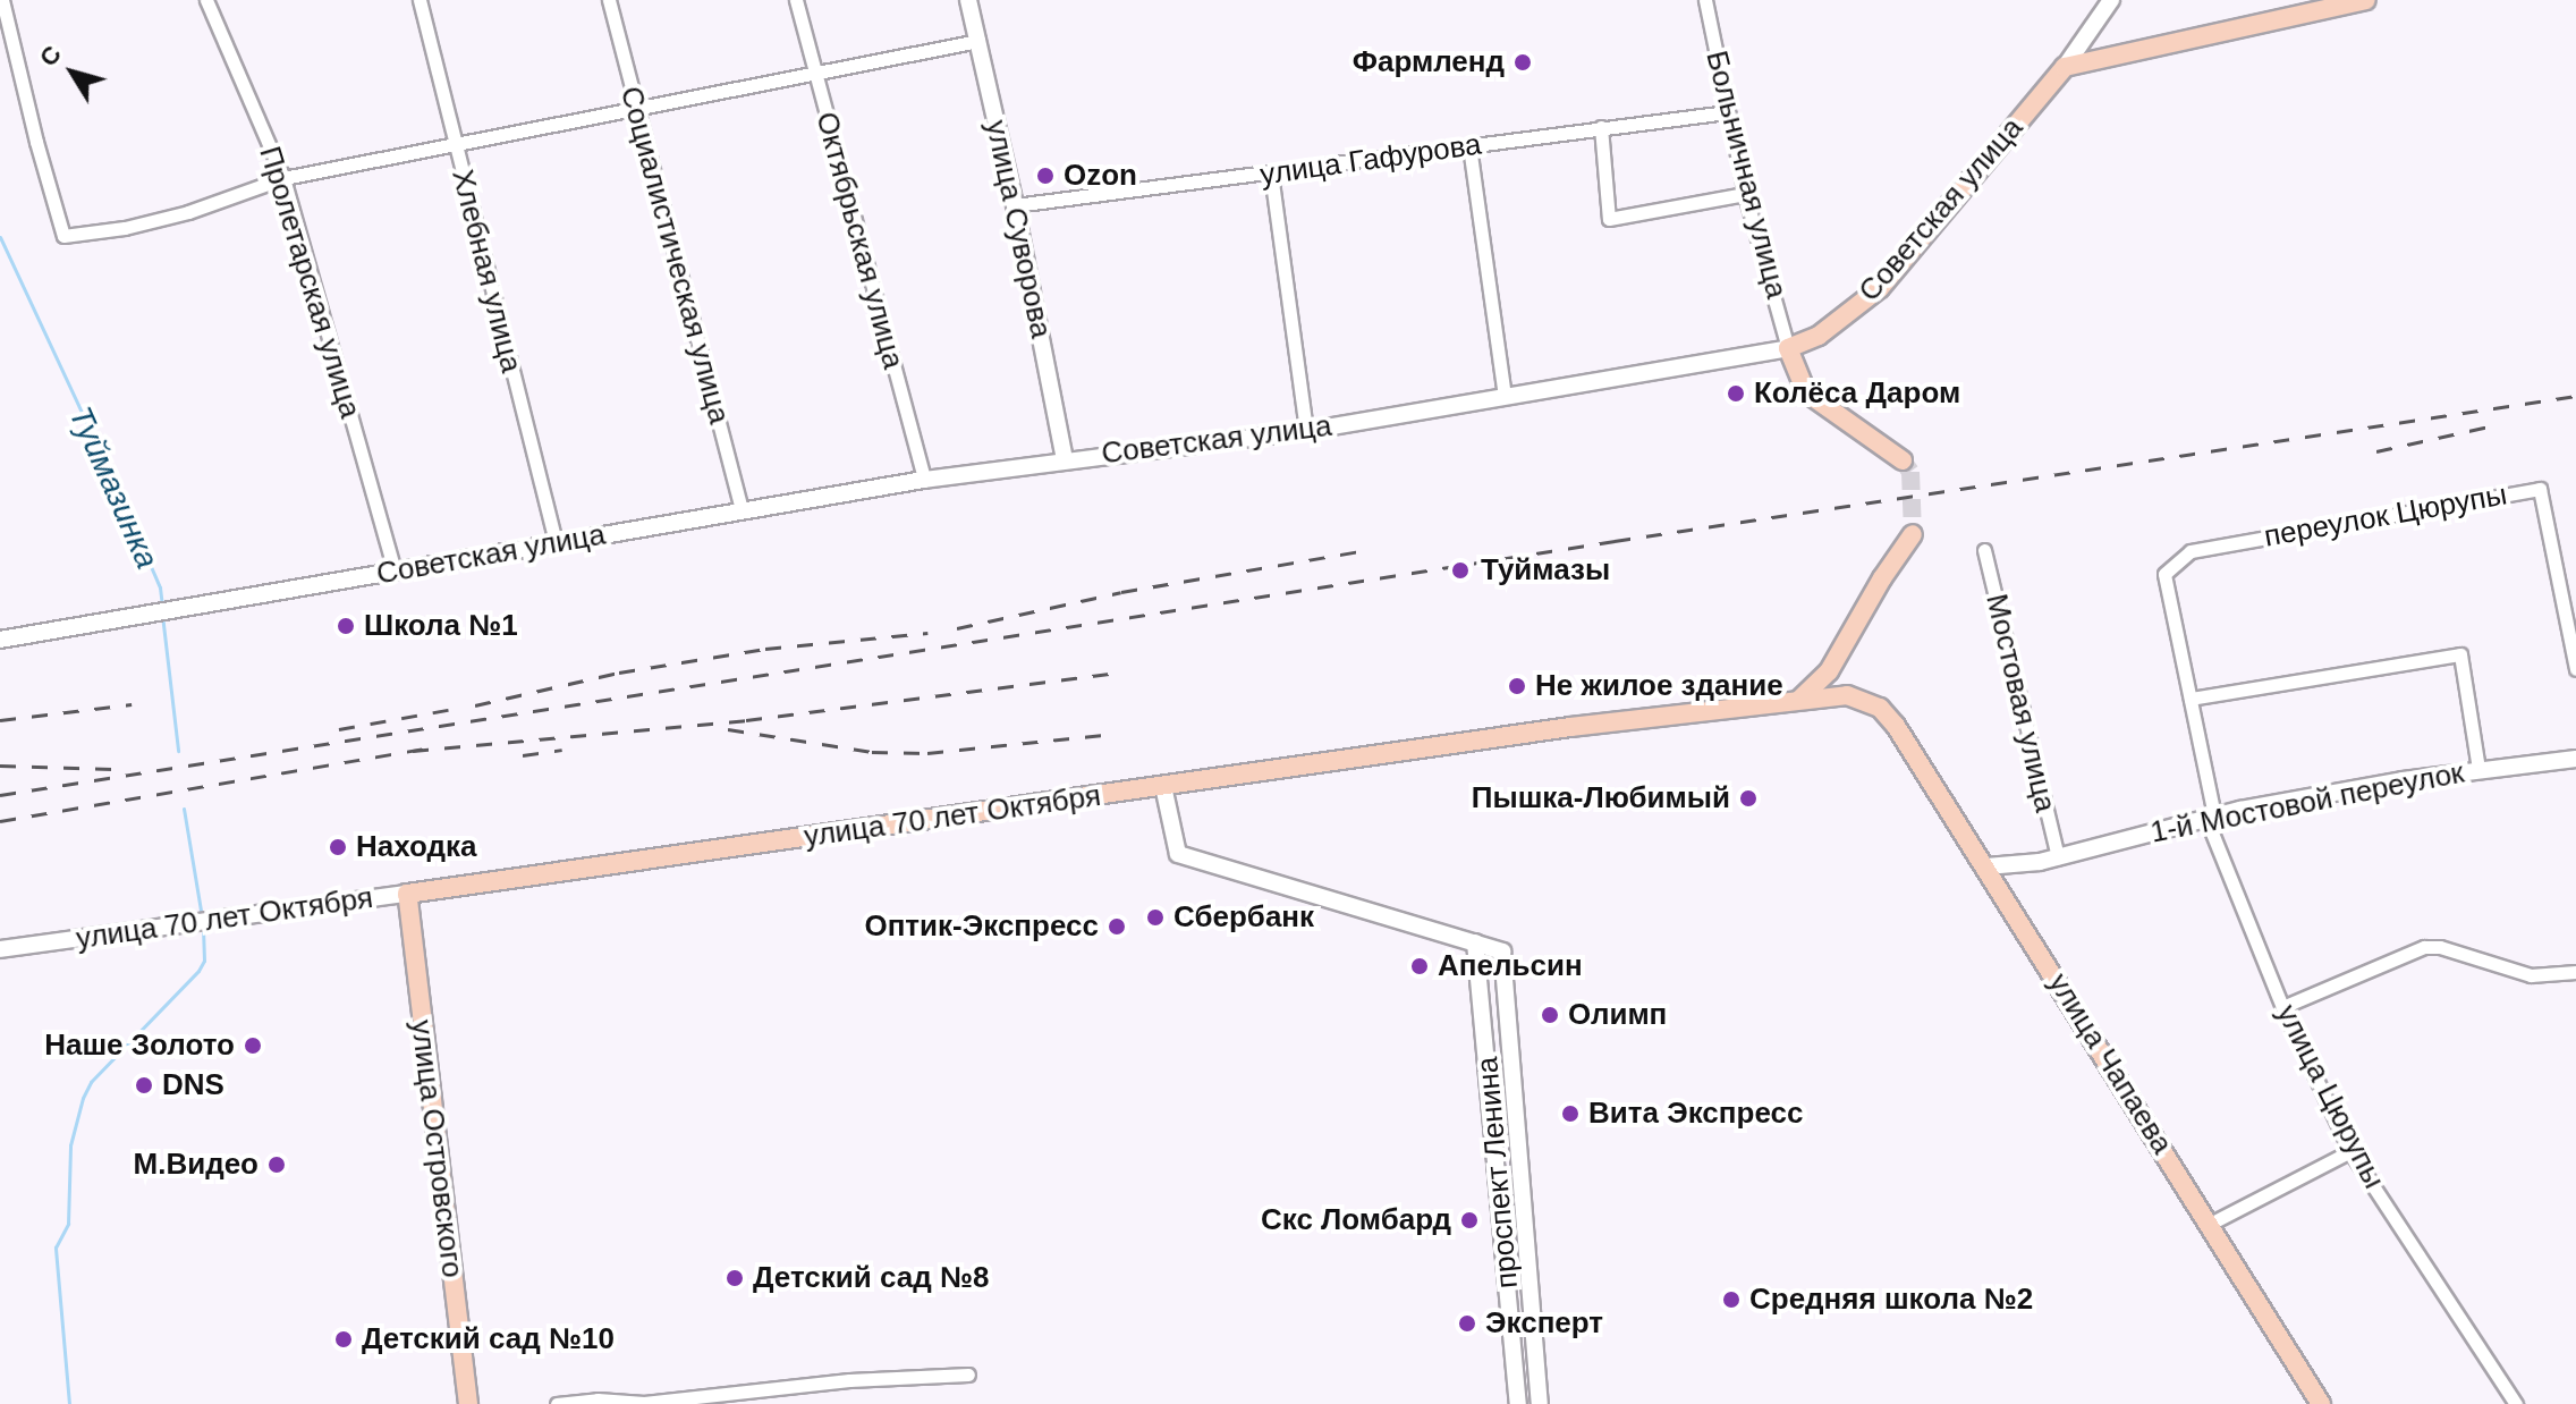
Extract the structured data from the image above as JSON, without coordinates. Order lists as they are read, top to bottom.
{
  "streets": {
    "main road": [
      "Советская улица",
      "улица 70 лет Октября",
      "улица Чапаева",
      "улица Островского"
    ],
    "street": [
      "улица Гафурова",
      "Больничная улица",
      "улица Суворова",
      "Октябрьская улица",
      "Социалистическая улица",
      "Хлебная улица",
      "Пролетарская улица",
      "переулок Цюрупы",
      "Мостовая улица",
      "1-й Мостовой переулок",
      "улица Цюрупы",
      "проспект Ленина"
    ]
  },
  "crossings": [
    ["улица Гафурова", "Больничная улица"],
    ["улица Гафурова", "улица Суворова"],
    ["Больничная улица", "Советская улица"],
    ["Советская улица", "улица Суворова"],
    ["Советская улица", "Октябрьская улица"],
    ["Советская улица", "Социалистическая улица"],
    ["Советская улица", "Хлебная улица"],
    ["Советская улица", "Пролетарская улица"],
    ["переулок Цюрупы", "улица Цюрупы"],
    ["Мостовая улица", "1-й Мостовой переулок"],
    ["1-й Мостовой переулок", "улица Чапаева"],
    ["1-й Мостовой переулок", "улица Цюрупы"],
    ["улица 70 лет Октября", "улица Чапаева"],
    ["улица 70 лет Октября", "улица Островского"]
  ],
  "water": ["Туймазинка"],
  "places": [
    "Фармленд",
    "Ozon",
    "Колёса Даром",
    "Туймазы",
    "Школа №1",
    "Не жилое здание",
    "Пышка-Любимый",
    "Находка",
    "Сбербанк",
    "Оптик-Экспресс",
    "Апельсин",
    "Олимп",
    "Наше Золото",
    "DNS",
    "Вита Экспресс",
    "М.Видео",
    "Скс Ломбард",
    "Детский сад №8",
    "Средняя школа №2",
    "Эксперт",
    "Детский сад №10"
  ],
  "north": "top left"
}
